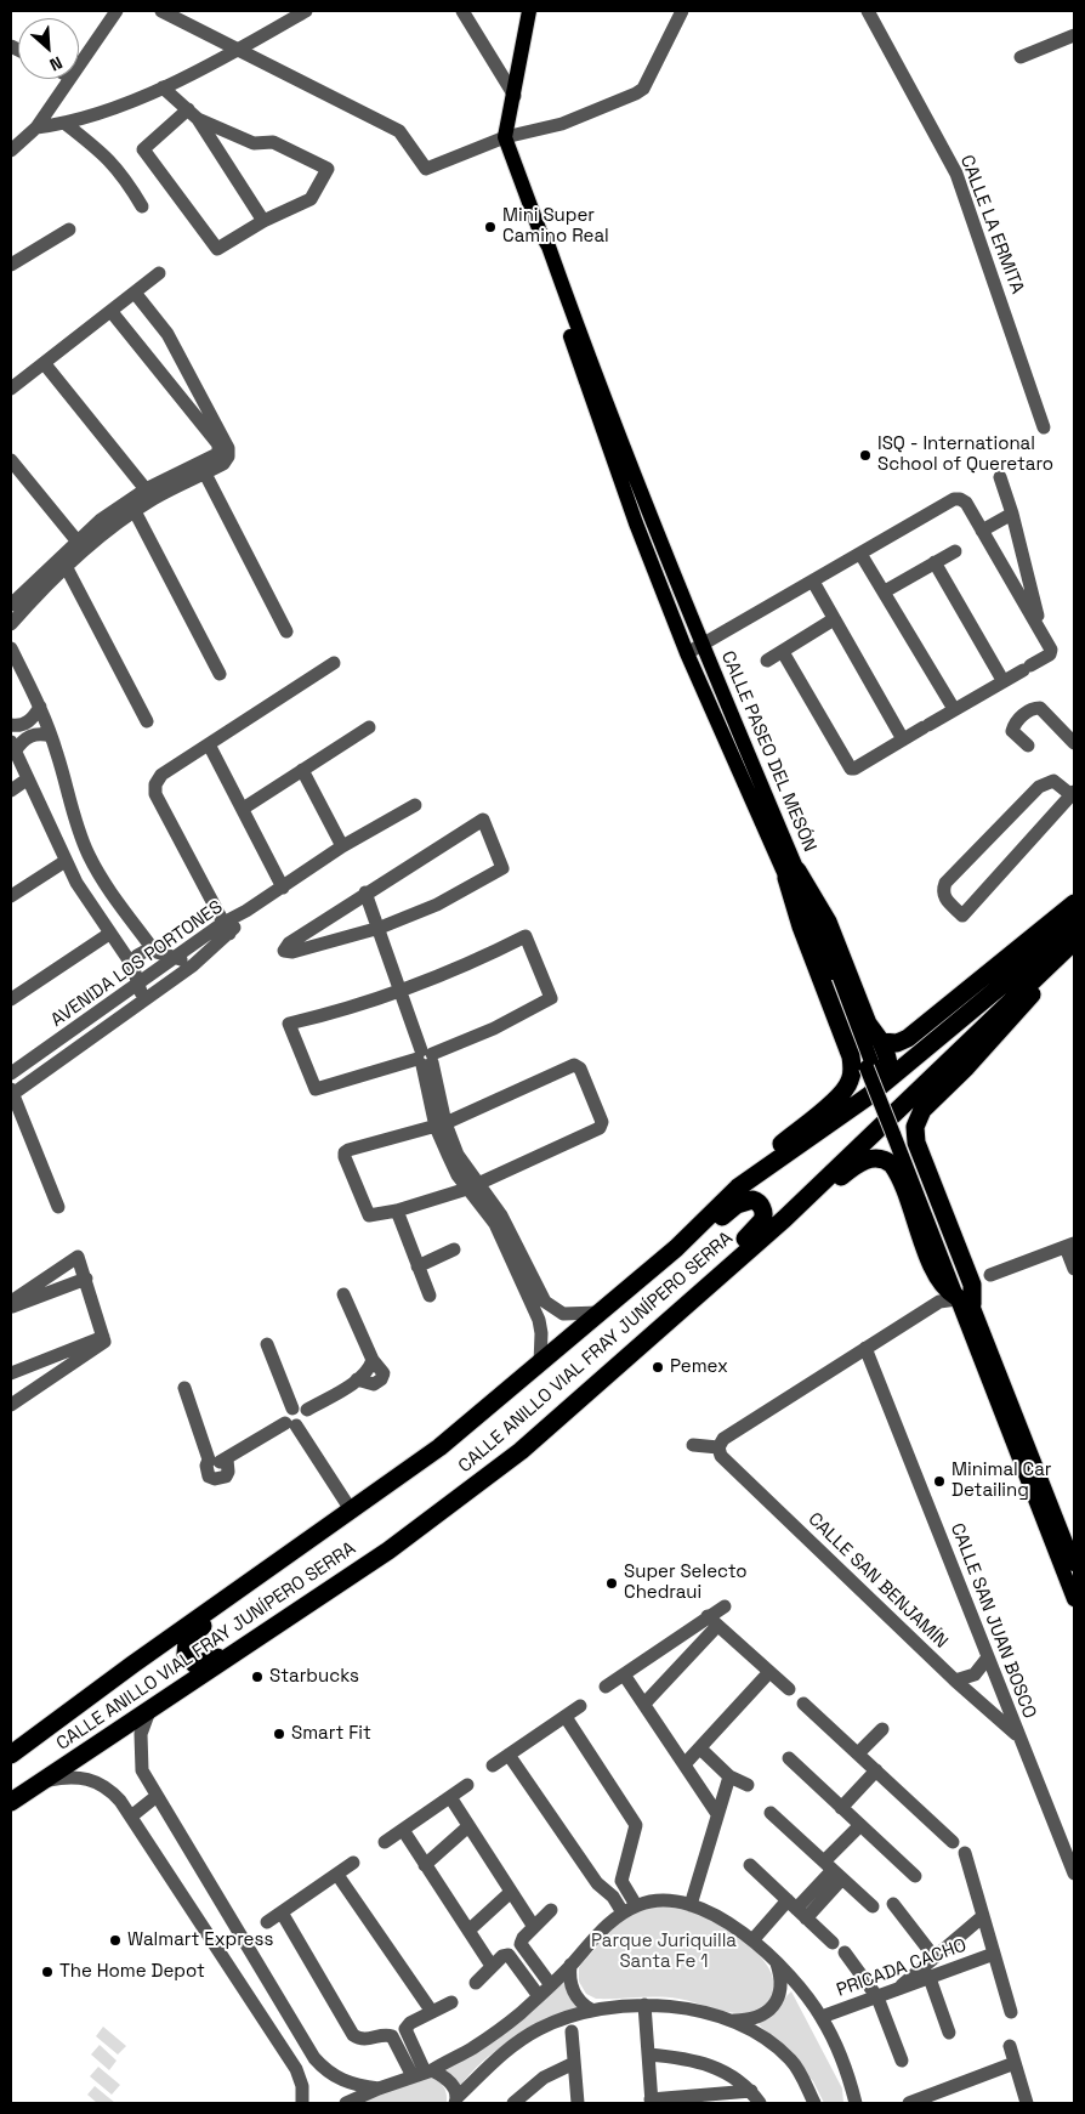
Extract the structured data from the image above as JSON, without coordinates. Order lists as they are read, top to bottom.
{
  "streets": {
    "highway": ["CALLE ANILLO VIAL FRAY JUNÍPERO SERRA"],
    "main road": ["CALLE PASEO DEL MESÓN"],
    "street": [
      "CALLE LA ERMITA",
      "AVENIDA LOS PORTONES",
      "CALLE SAN BENJAMÍN",
      "CALLE SAN JUAN BOSCO",
      "PRICADA CACHO"
    ]
  },
  "crossings": [
    ["CALLE SAN BENJAMÍN", "CALLE SAN JUAN BOSCO"]
  ],
  "parks": ["Parque Juriquilla Santa Fe 1"],
  "places": [
    "Mini Super Camino Real",
    "ISQ - International School of Queretaro",
    "Pemex",
    "Minimal Car Detailing",
    "Super Selecto Chedraui",
    "Starbucks",
    "Smart Fit",
    "Walmart Express",
    "The Home Depot"
  ],
  "north": "bottom right"
}
